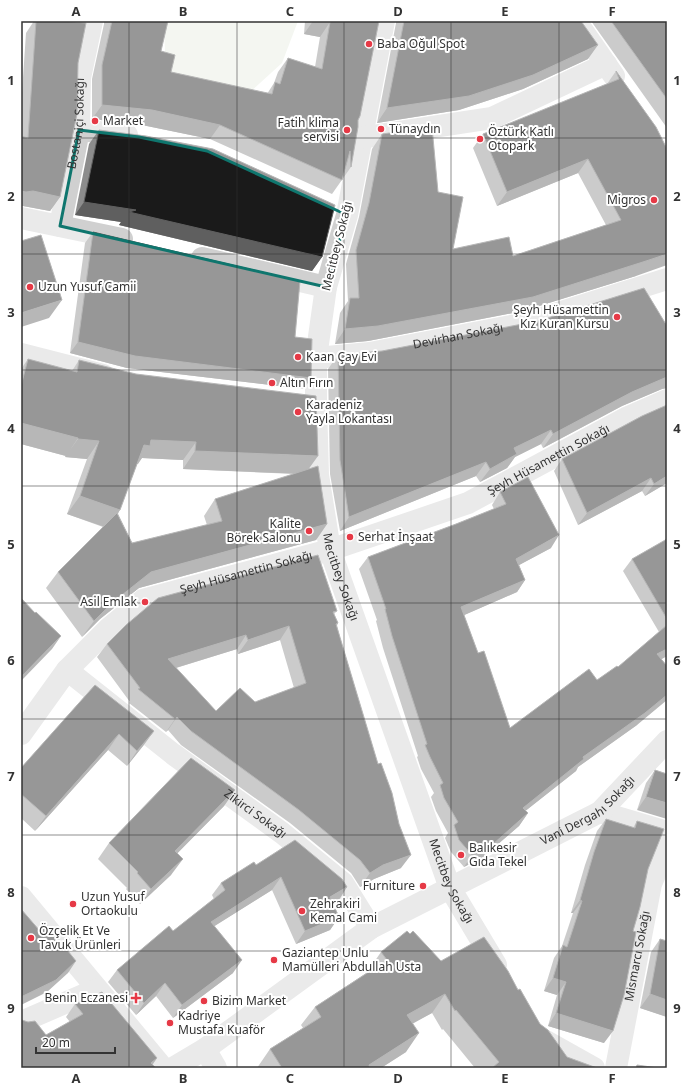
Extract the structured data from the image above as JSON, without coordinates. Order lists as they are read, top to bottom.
{
  "streets": {
    "street": [
      "Bostaniçi Sokağı",
      "Meсitbey Sokağı",
      "Devirhan Sokağı",
      "Şeyh Hüsamettin Sokağı",
      "Vani Dergahı Sokağı",
      "Zikirci Sokağı",
      "Mismarcı Sokağı"
    ]
  },
  "crossings": [
    ["Meсitbey Sokağı", "Devirhan Sokağı"],
    ["Meсitbey Sokağı", "Şeyh Hüsamettin Sokağı"],
    ["Meсitbey Sokağı", "Vani Dergahı Sokağı"],
    ["Şeyh Hüsamettin Sokağı", "Zikirci Sokağı"],
    ["Vani Dergahı Sokağı", "Zikirci Sokağı"]
  ],
  "places": {
    "other": [
      "Baba Oğul Spot",
      "Market",
      "Tünaydın",
      "Fatih klima servisi",
      "Öztürk Katlı Otopark",
      "Migros",
      "Uzun Yusuf Camii",
      "Şeyh Hüsamettin Kız Kuran Kursu",
      "Kaan Çay Evi",
      "Altın Fırın",
      "Karadeniz Yayla Lokantası",
      "Kalite Börek Salonu",
      "Serhat İnşaat",
      "Asil Emlak",
      "Balıkesir Gıda Tekel",
      "Furniture",
      "Uzun Yusuf Ortaokulu",
      "Zehrakiri Kemal Cami",
      "Özçelik Et Ve Tavuk Ürünleri",
      "Gaziantep Unlu Mamülleri Abdullah Usta",
      "Bizim Market",
      "Kadriye Mustafa Kuaför"
    ],
    "health": ["Benin Eczanesi"]
  },
  "scale_bar": "20 m",
  "grid": {
    "columns": [
      "A",
      "B",
      "C",
      "D",
      "E",
      "F"
    ],
    "rows": [
      "1",
      "2",
      "3",
      "4",
      "5",
      "6",
      "7",
      "8",
      "9"
    ]
  }
}
